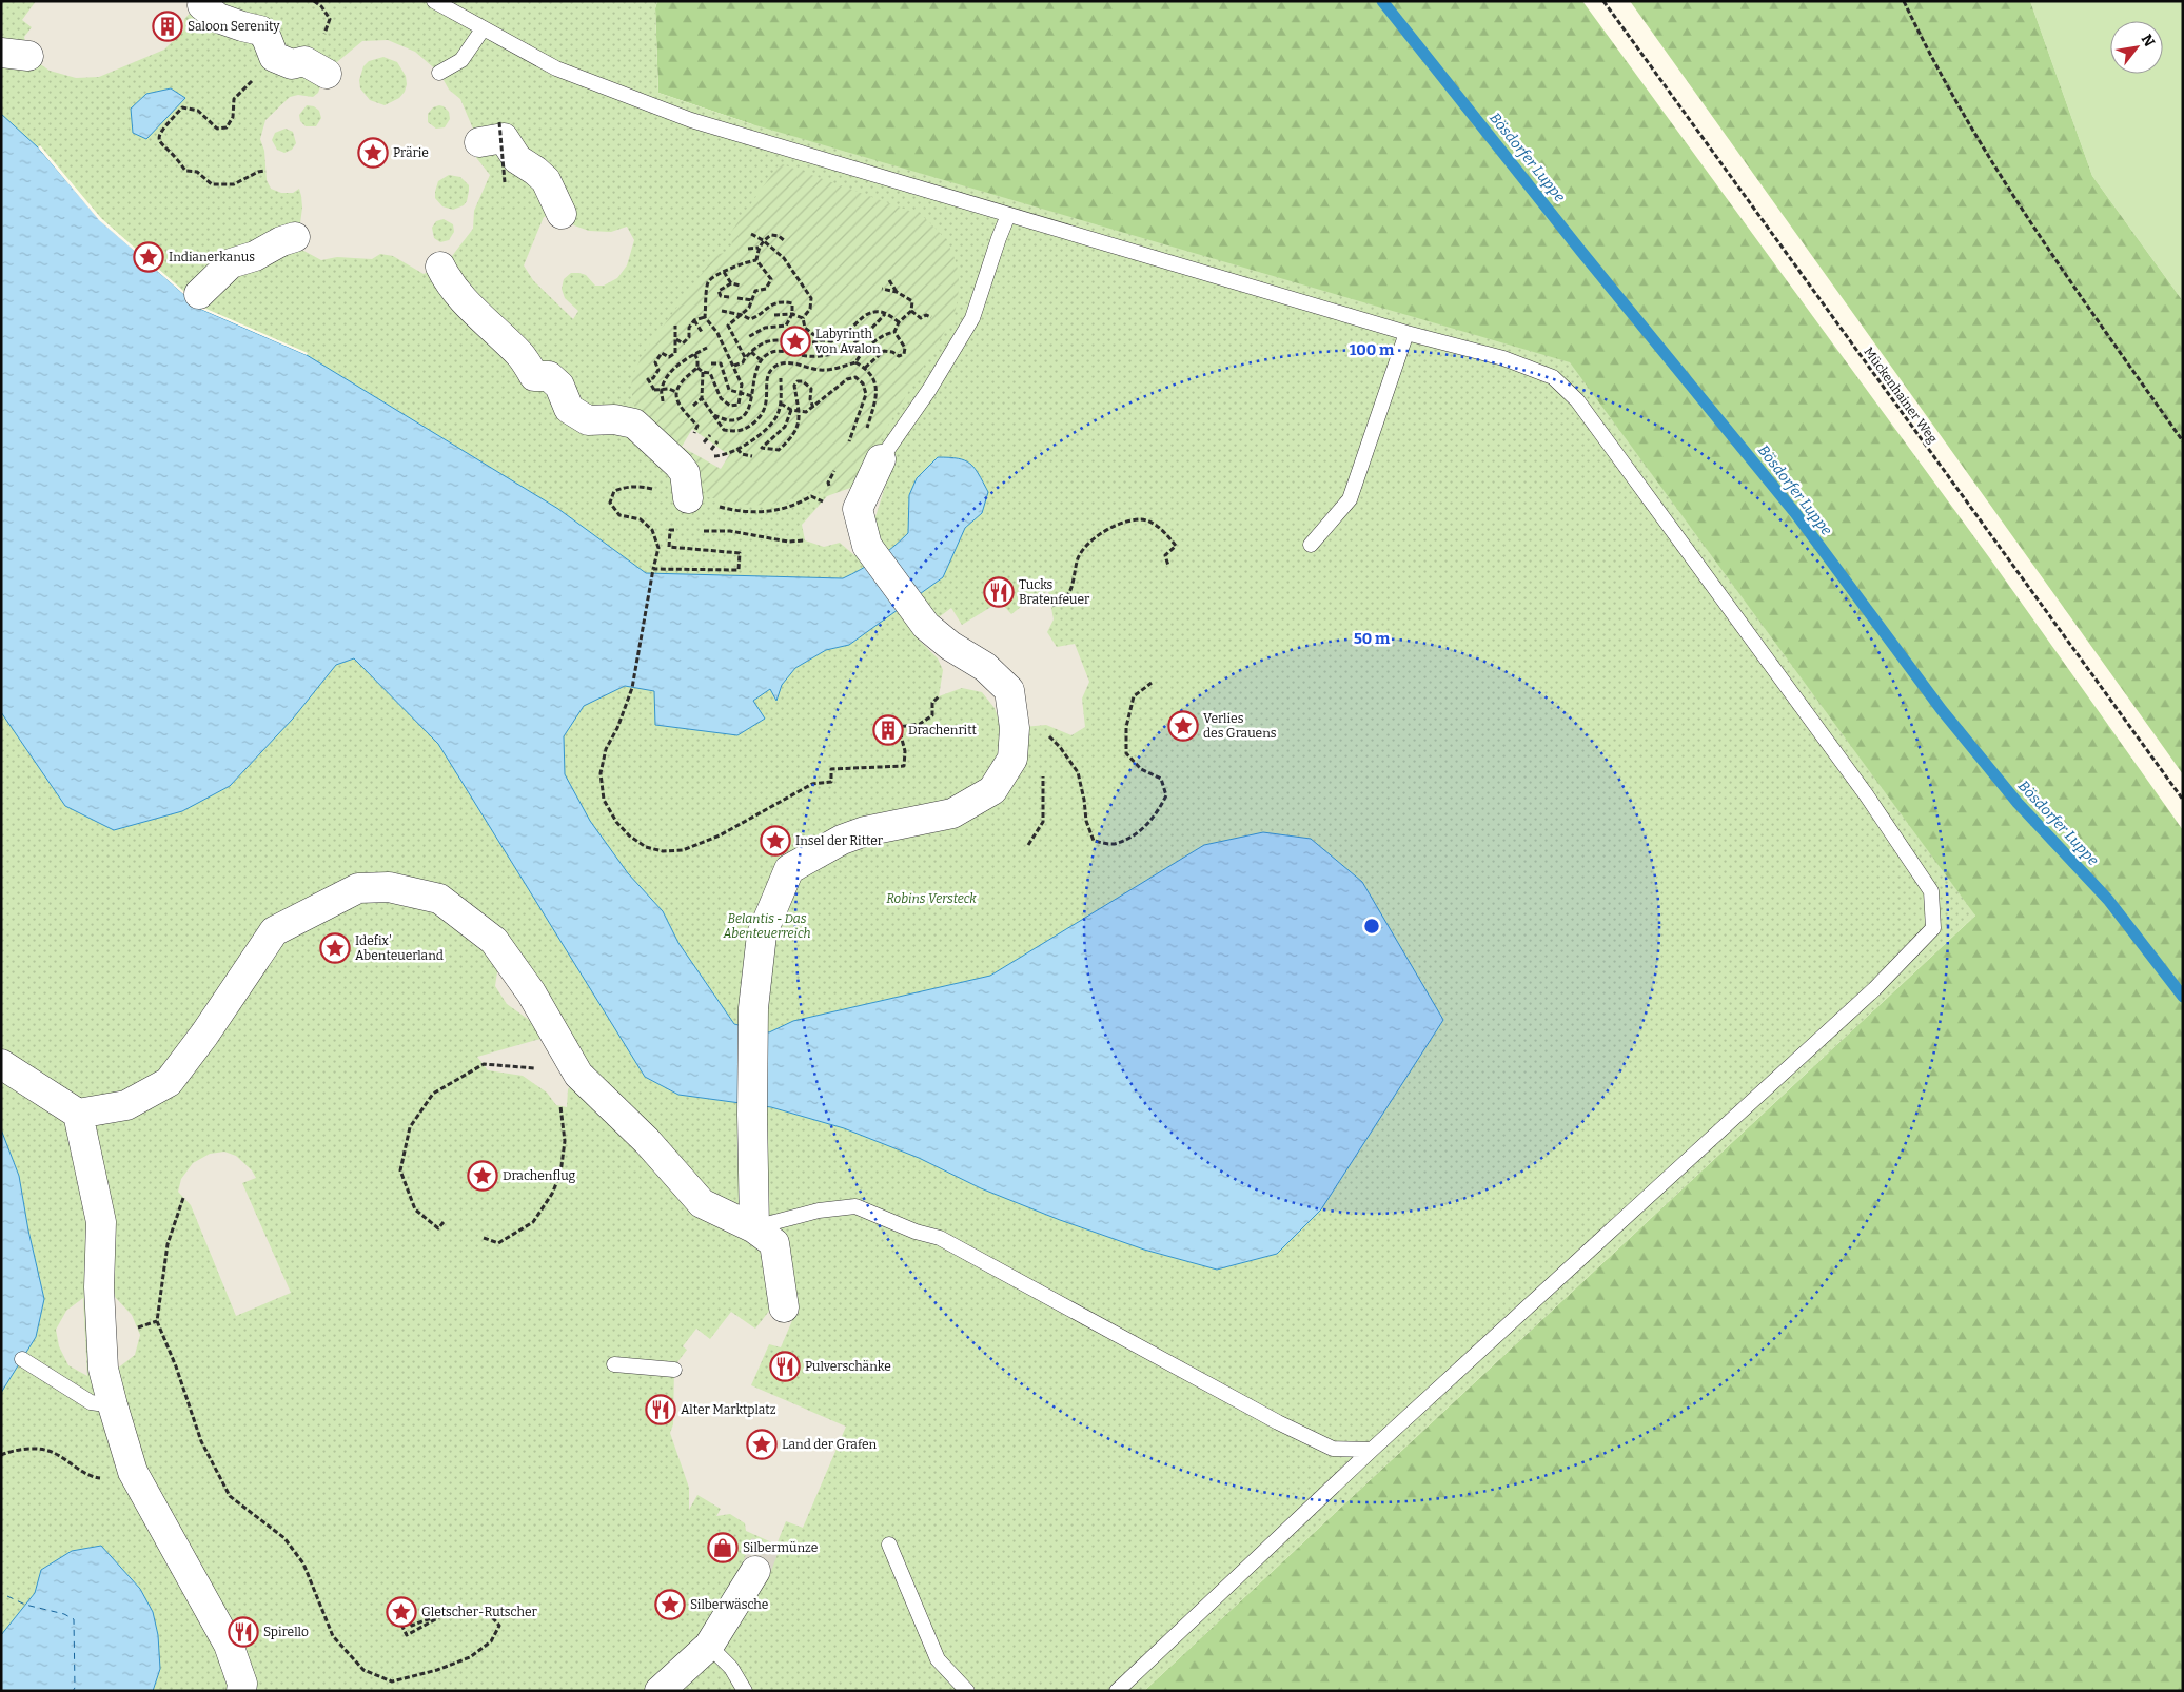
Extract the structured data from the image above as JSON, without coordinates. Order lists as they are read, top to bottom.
{
  "streets": {
    "path": ["Mückenhainer Weg"]
  },
  "water": ["Bösdorfer Luppe"],
  "parks": ["Robins Versteck", "Belantis - Das Abenteuerreich"],
  "places": {
    "building": ["Saloon Serenity", "Drachenritt"],
    "place": [
      "Prärie",
      "Indianerkanus",
      "Labyrinth von Avalon",
      "Verlies des Grauens",
      "Insel der Ritter",
      "Idefix' Abenteuerland",
      "Drachenflug",
      "Land der Grafen",
      "Silberwäsche",
      "Gletscher-Rutscher"
    ],
    "restaurant": [
      "Tucks Bratenfeuer",
      "Pulverschänke",
      "Alter Marktplatz",
      "Spirello"
    ],
    "shop": ["Silbermünze"]
  },
  "north": "top right",
  "rings": ["100 m", "50 m"]
}
